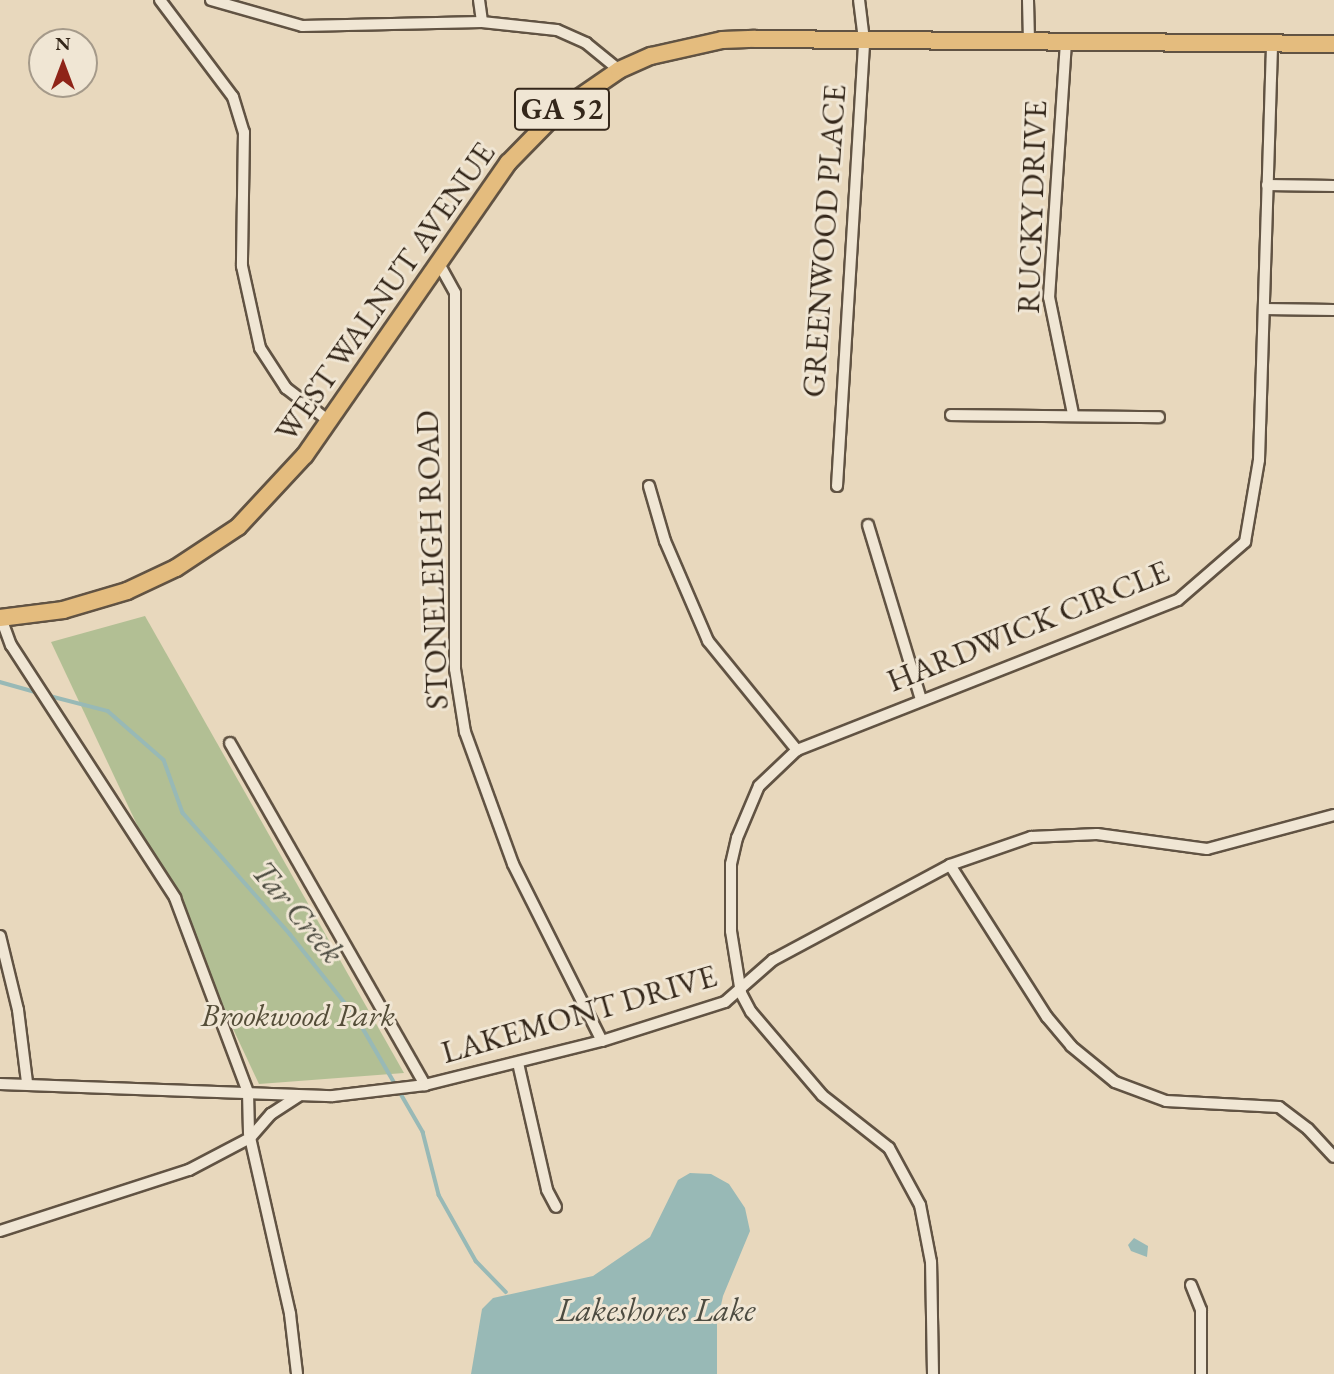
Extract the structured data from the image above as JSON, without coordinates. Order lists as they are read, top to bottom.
{
  "streets": {
    "main road": ["GA 52", "WEST WALNUT AVENUE"],
    "street": [
      "RUCKY DRIVE",
      "GREENWOOD PLACE",
      "STONELEIGH ROAD",
      "HARDWICK CIRCLE",
      "LAKEMONT DRIVE"
    ]
  },
  "crossings": [
    ["RUCKY DRIVE", "WEST WALNUT AVENUE"],
    ["GREENWOOD PLACE", "WEST WALNUT AVENUE"],
    ["WEST WALNUT AVENUE", "STONELEIGH ROAD"],
    ["WEST WALNUT AVENUE", "HARDWICK CIRCLE"],
    ["STONELEIGH ROAD", "LAKEMONT DRIVE"],
    ["HARDWICK CIRCLE", "LAKEMONT DRIVE"]
  ],
  "water": ["Tar Creek", "Lakeshores Lake"],
  "parks": ["Brookwood Park"],
  "north": "top"
}
